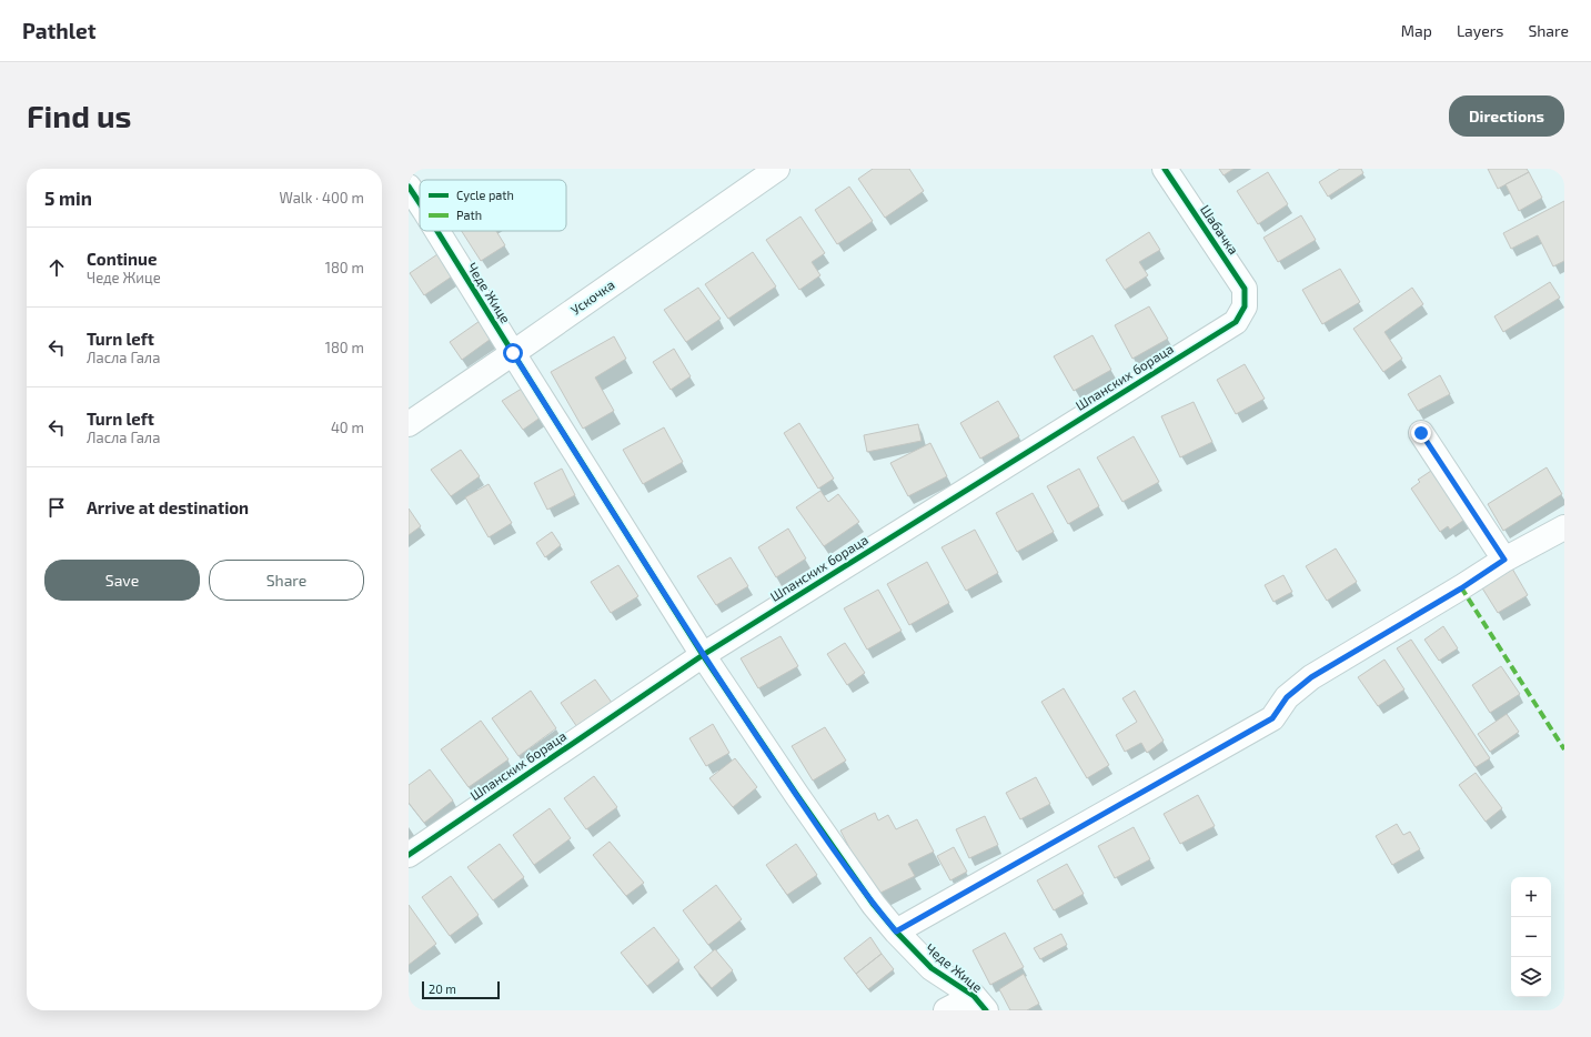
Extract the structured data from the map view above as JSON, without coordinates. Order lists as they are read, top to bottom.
{
  "streets": {
    "street": [
      "Шабачка",
      "Чеде Жице",
      "Ускочка",
      "Шпанских бораца"
    ]
  },
  "crossings": [
    ["Шабачка", "Шпанских бораца"],
    ["Чеде Жице", "Ускочка"],
    ["Чеде Жице", "Шпанских бораца"]
  ],
  "legend": ["Cycle path", "Path"],
  "scale_bar": "20 m",
  "page": {
    "header": "Pathlet",
    "nav": ["Map", "Layers", "Share"],
    "buttons": [
      "Directions",
      ["Save", "Share"]
    ],
    "title": "Find us",
    "heading": ["5 min", "Walk · 400 m"],
    "list": [
      ["Continue", "Чеде Жице", "180 m"],
      ["Turn left", "Ласла Гала", "180 m"],
      ["Turn left", "Ласла Гала", "40 m"],
      "Arrive at destination"
    ],
    "map_buttons": ["+", "−"],
    "scale": "20 m"
  }
}
